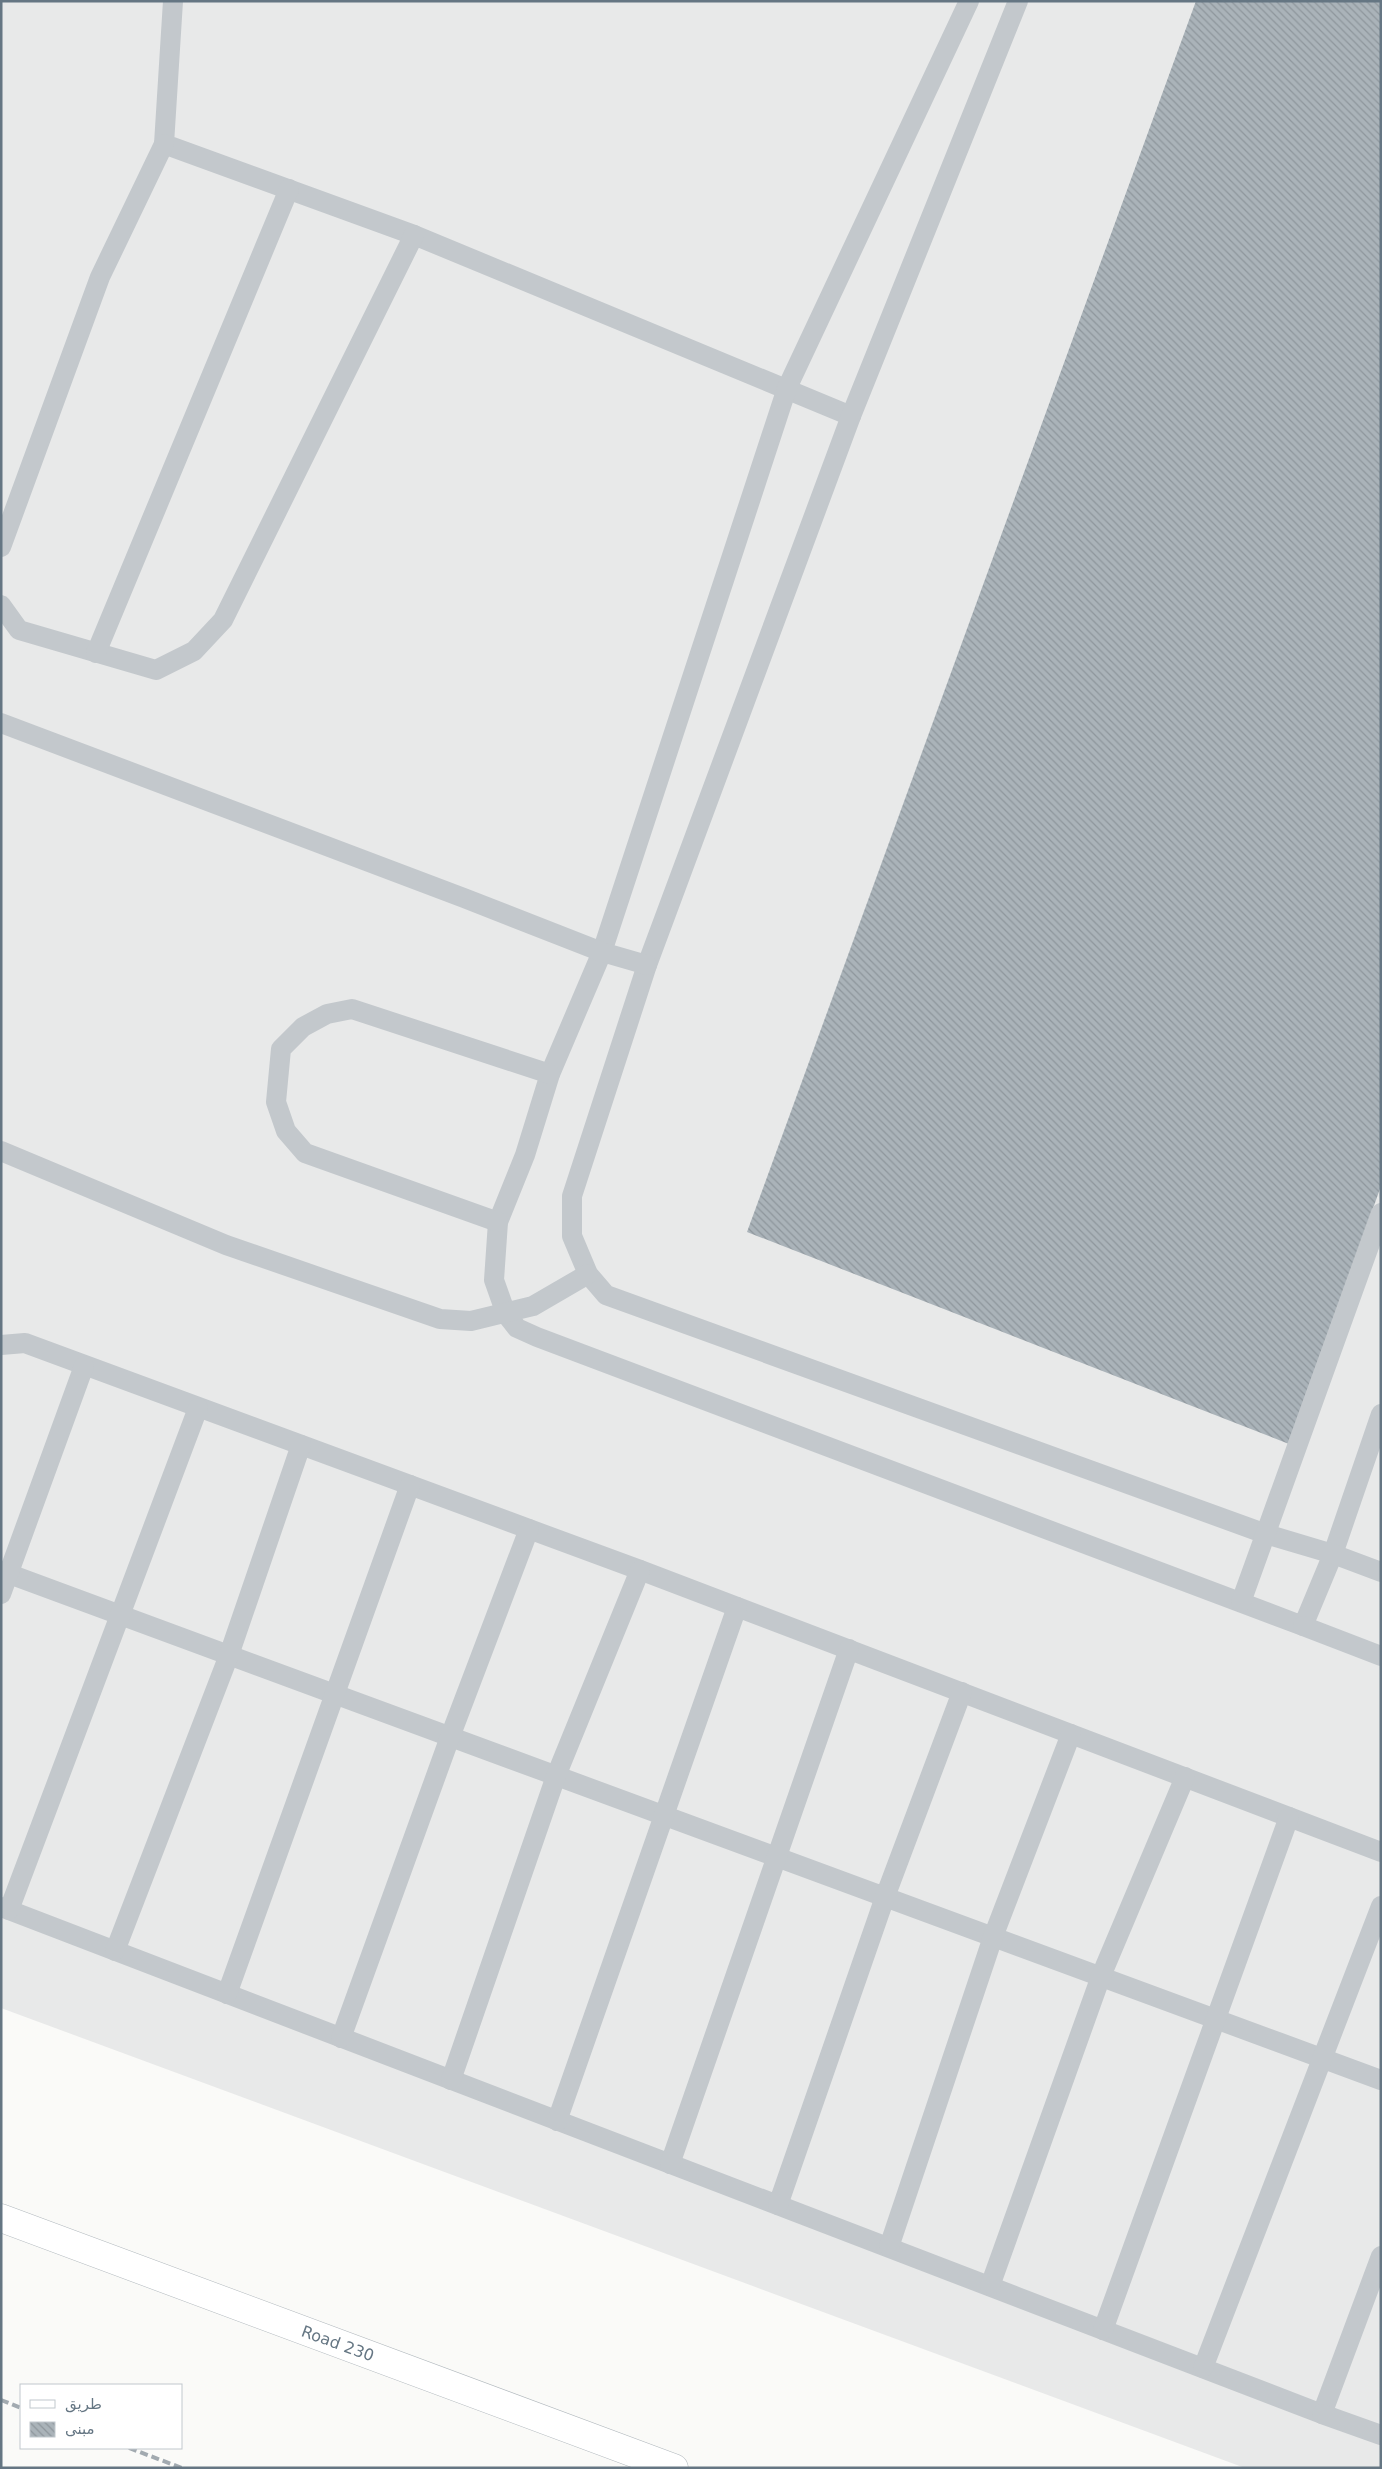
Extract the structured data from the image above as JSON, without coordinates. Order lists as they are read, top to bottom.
{
  "streets": {
    "main road": ["Road 230"]
  },
  "legend": ["طريق", "مبنى"]
}
